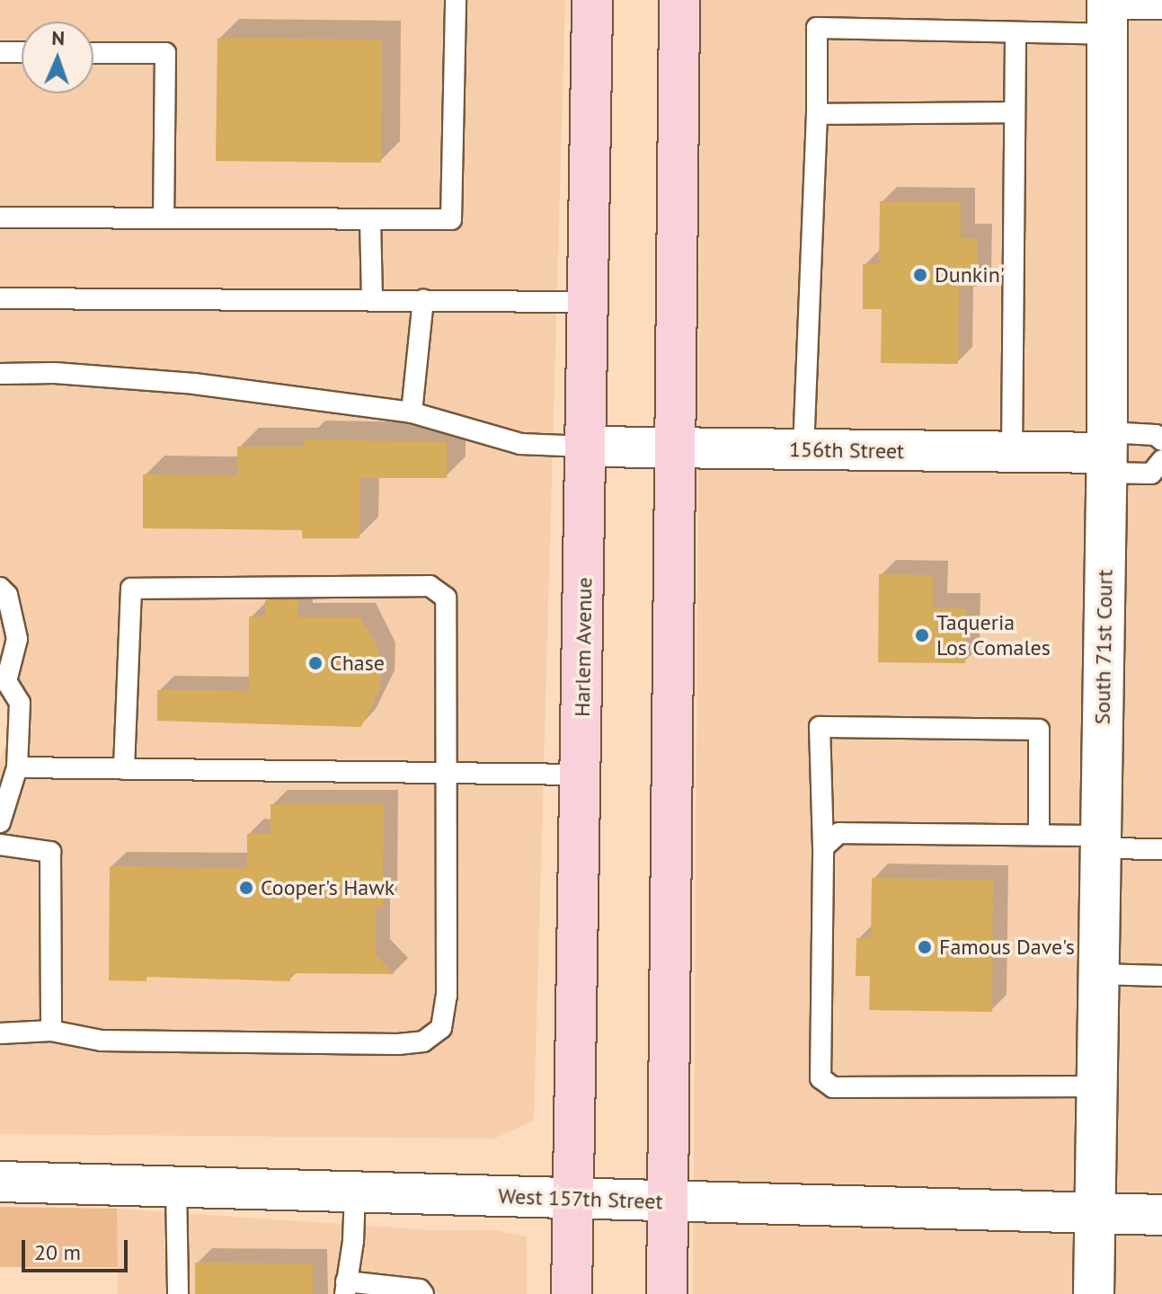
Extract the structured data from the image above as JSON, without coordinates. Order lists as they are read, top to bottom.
{
  "streets": {
    "main road": ["Harlem Avenue"],
    "street": ["156th Street", "South 71st Court", "West 157th Street"]
  },
  "crossings": [
    ["156th Street", "Harlem Avenue"],
    ["156th Street", "South 71st Court"],
    ["Harlem Avenue", "West 157th Street"],
    ["South 71st Court", "West 157th Street"]
  ],
  "places": [
    "Dunkin'",
    "Taqueria Los Comales",
    "Chase",
    "Cooper's Hawk",
    "Famous Dave's"
  ],
  "scale_bar": "20 m",
  "north": "top"
}
